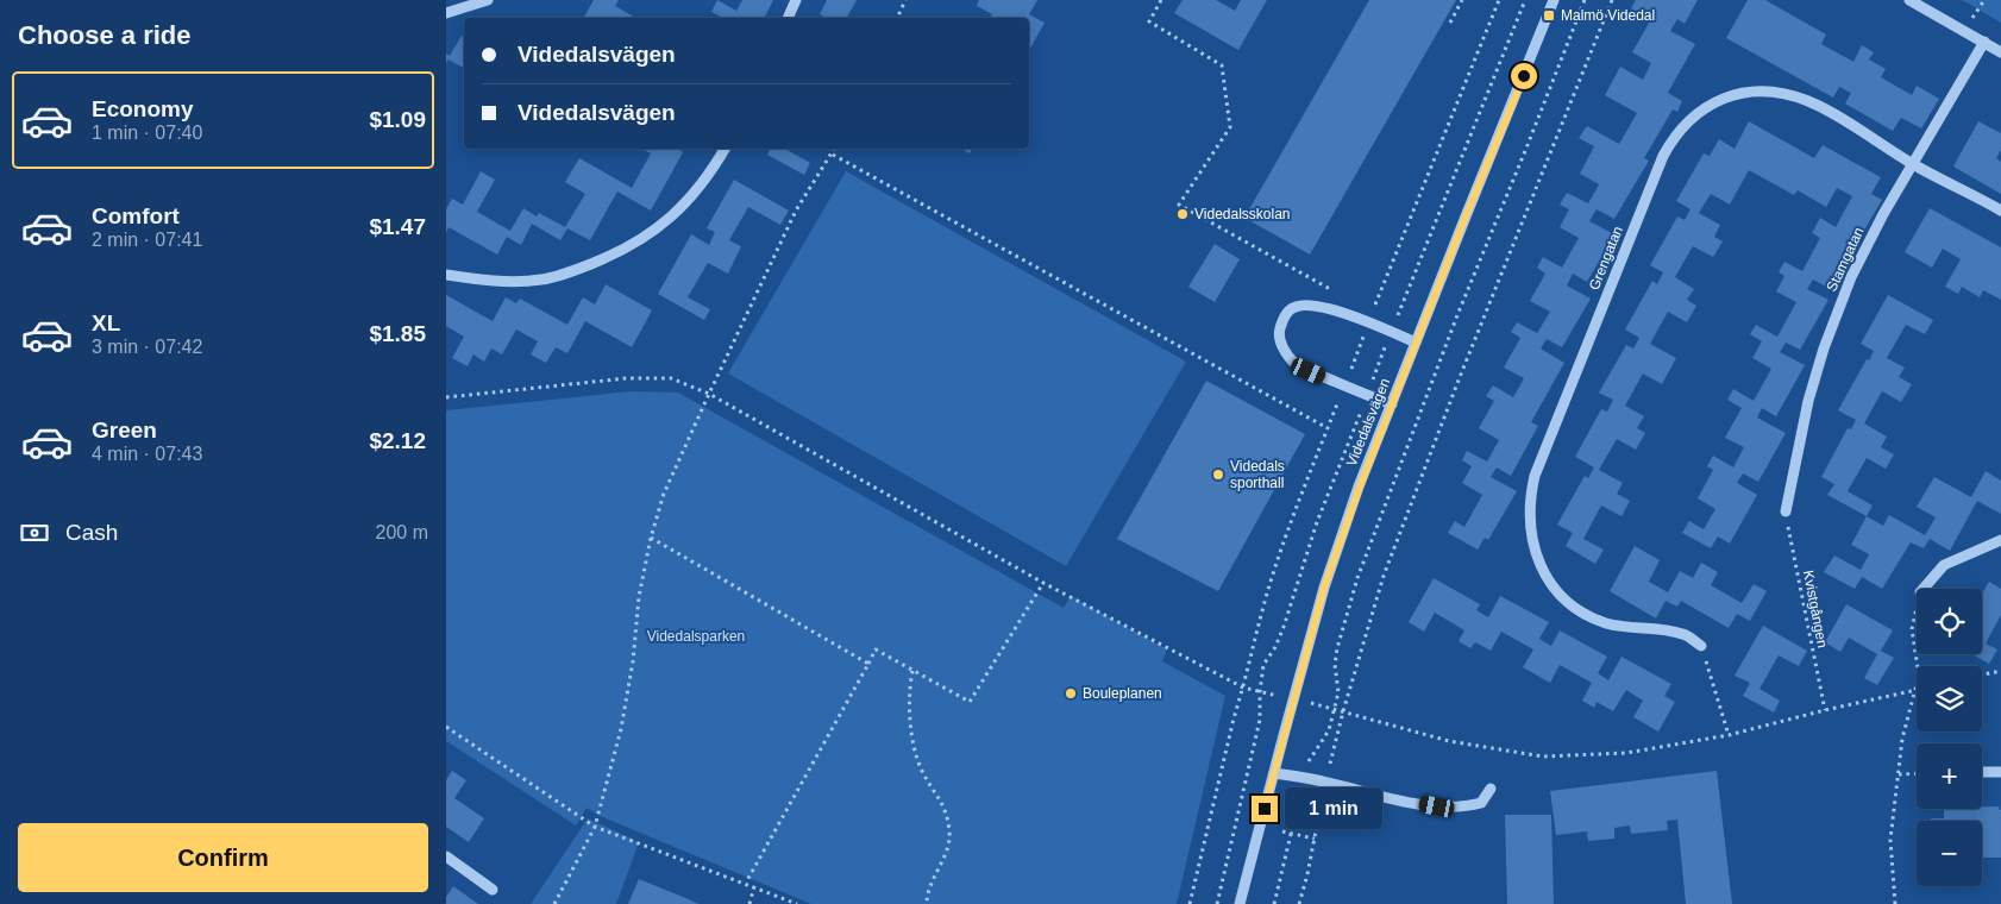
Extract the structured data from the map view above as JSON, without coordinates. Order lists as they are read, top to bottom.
{
  "streets": {
    "street": ["Grengatan", "Stamgatan", "Videdalsvägen"],
    "path": ["Kvistgången"]
  },
  "crossings": [
    ["Grengatan", "Stamgatan"],
    ["Stamgatan", "Kvistgången"]
  ],
  "parks": ["Videdalsparken"],
  "places": {
    "transit": ["Malmö Videdal"],
    "other": ["Videdalsskolan", "Videdals sporthall", "Bouleplanen"]
  },
  "page": {
    "heading": "Choose a ride",
    "banner": ["Videdalsvägen", "Videdalsvägen"],
    "list": [
      {
        "name": "Economy",
        "note": "1 min · 07:40",
        "value": "$1.09"
      },
      {
        "name": "Comfort",
        "note": "2 min · 07:41",
        "value": "$1.47"
      },
      {
        "name": "XL",
        "note": "3 min · 07:42",
        "value": "$1.85"
      },
      {
        "name": "Green",
        "note": "4 min · 07:43",
        "value": "$2.12"
      }
    ],
    "pay": ["Cash", "200 m"],
    "map_buttons": ["+", "−"],
    "bubble": "1 min",
    "buttons": "Confirm"
  }
}
